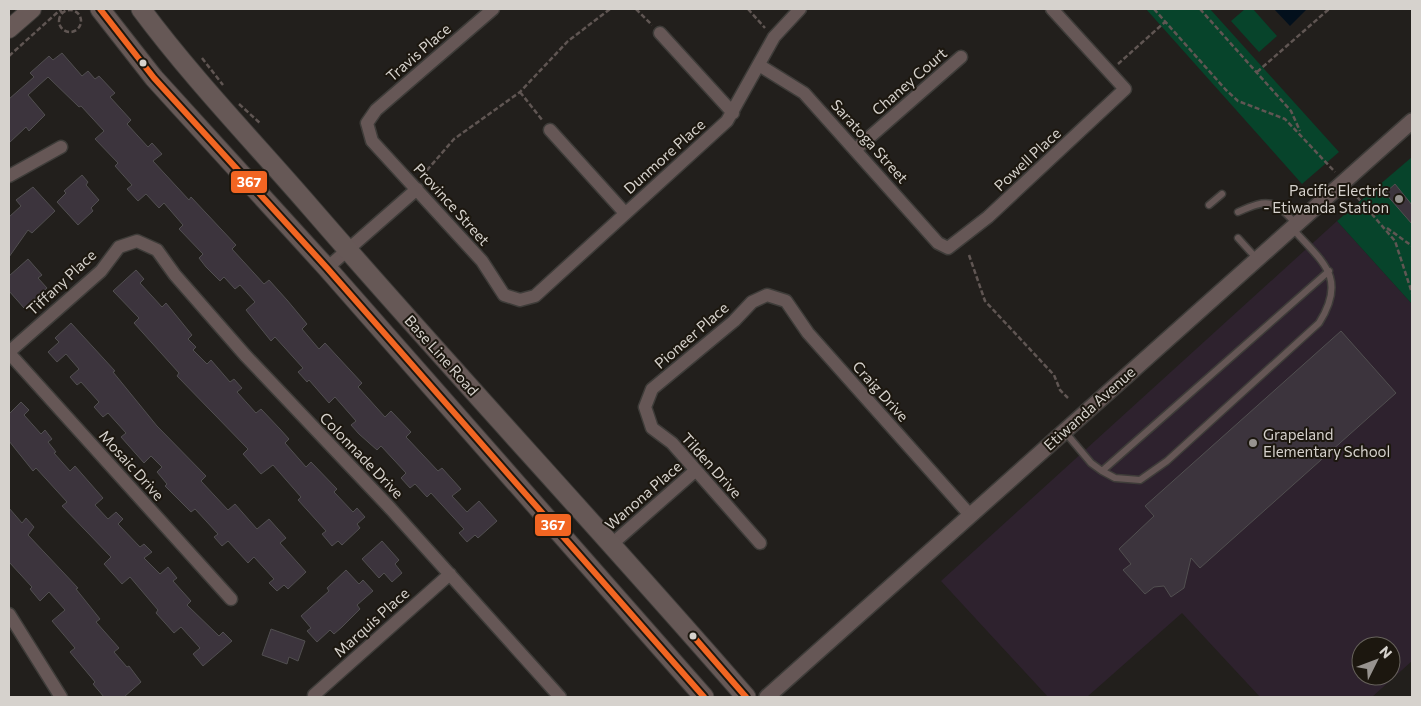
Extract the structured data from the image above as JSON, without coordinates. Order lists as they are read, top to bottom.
{
  "streets": {
    "main road": ["Base Line Road"],
    "street": [
      "Travis Place",
      "Chaney Court",
      "Saratoga Street",
      "Dunmore Place",
      "Powell Place",
      "Province Street",
      "Tiffany Place",
      "Pioneer Place",
      "Craig Drive",
      "Etiwanda Avenue",
      "Colonnade Drive",
      "Mosaic Drive",
      "Tilden Drive",
      "Wanona Place",
      "Marquis Place"
    ]
  },
  "crossings": [
    ["Travis Place", "Province Street"],
    ["Chaney Court", "Saratoga Street"],
    ["Saratoga Street", "Dunmore Place"],
    ["Saratoga Street", "Powell Place"],
    ["Dunmore Place", "Province Street"],
    ["Tiffany Place", "Colonnade Drive"],
    ["Tiffany Place", "Mosaic Drive"],
    ["Pioneer Place", "Craig Drive"],
    ["Pioneer Place", "Tilden Drive"],
    ["Base Line Road", "Wanona Place"],
    ["Craig Drive", "Etiwanda Avenue"],
    ["Colonnade Drive", "Marquis Place"],
    ["Tilden Drive", "Wanona Place"]
  ],
  "places": ["Pacific Electric - Etiwanda Station", "Grapeland Elementary School"],
  "lines": ["transit line 367"],
  "north": "top right"
}
